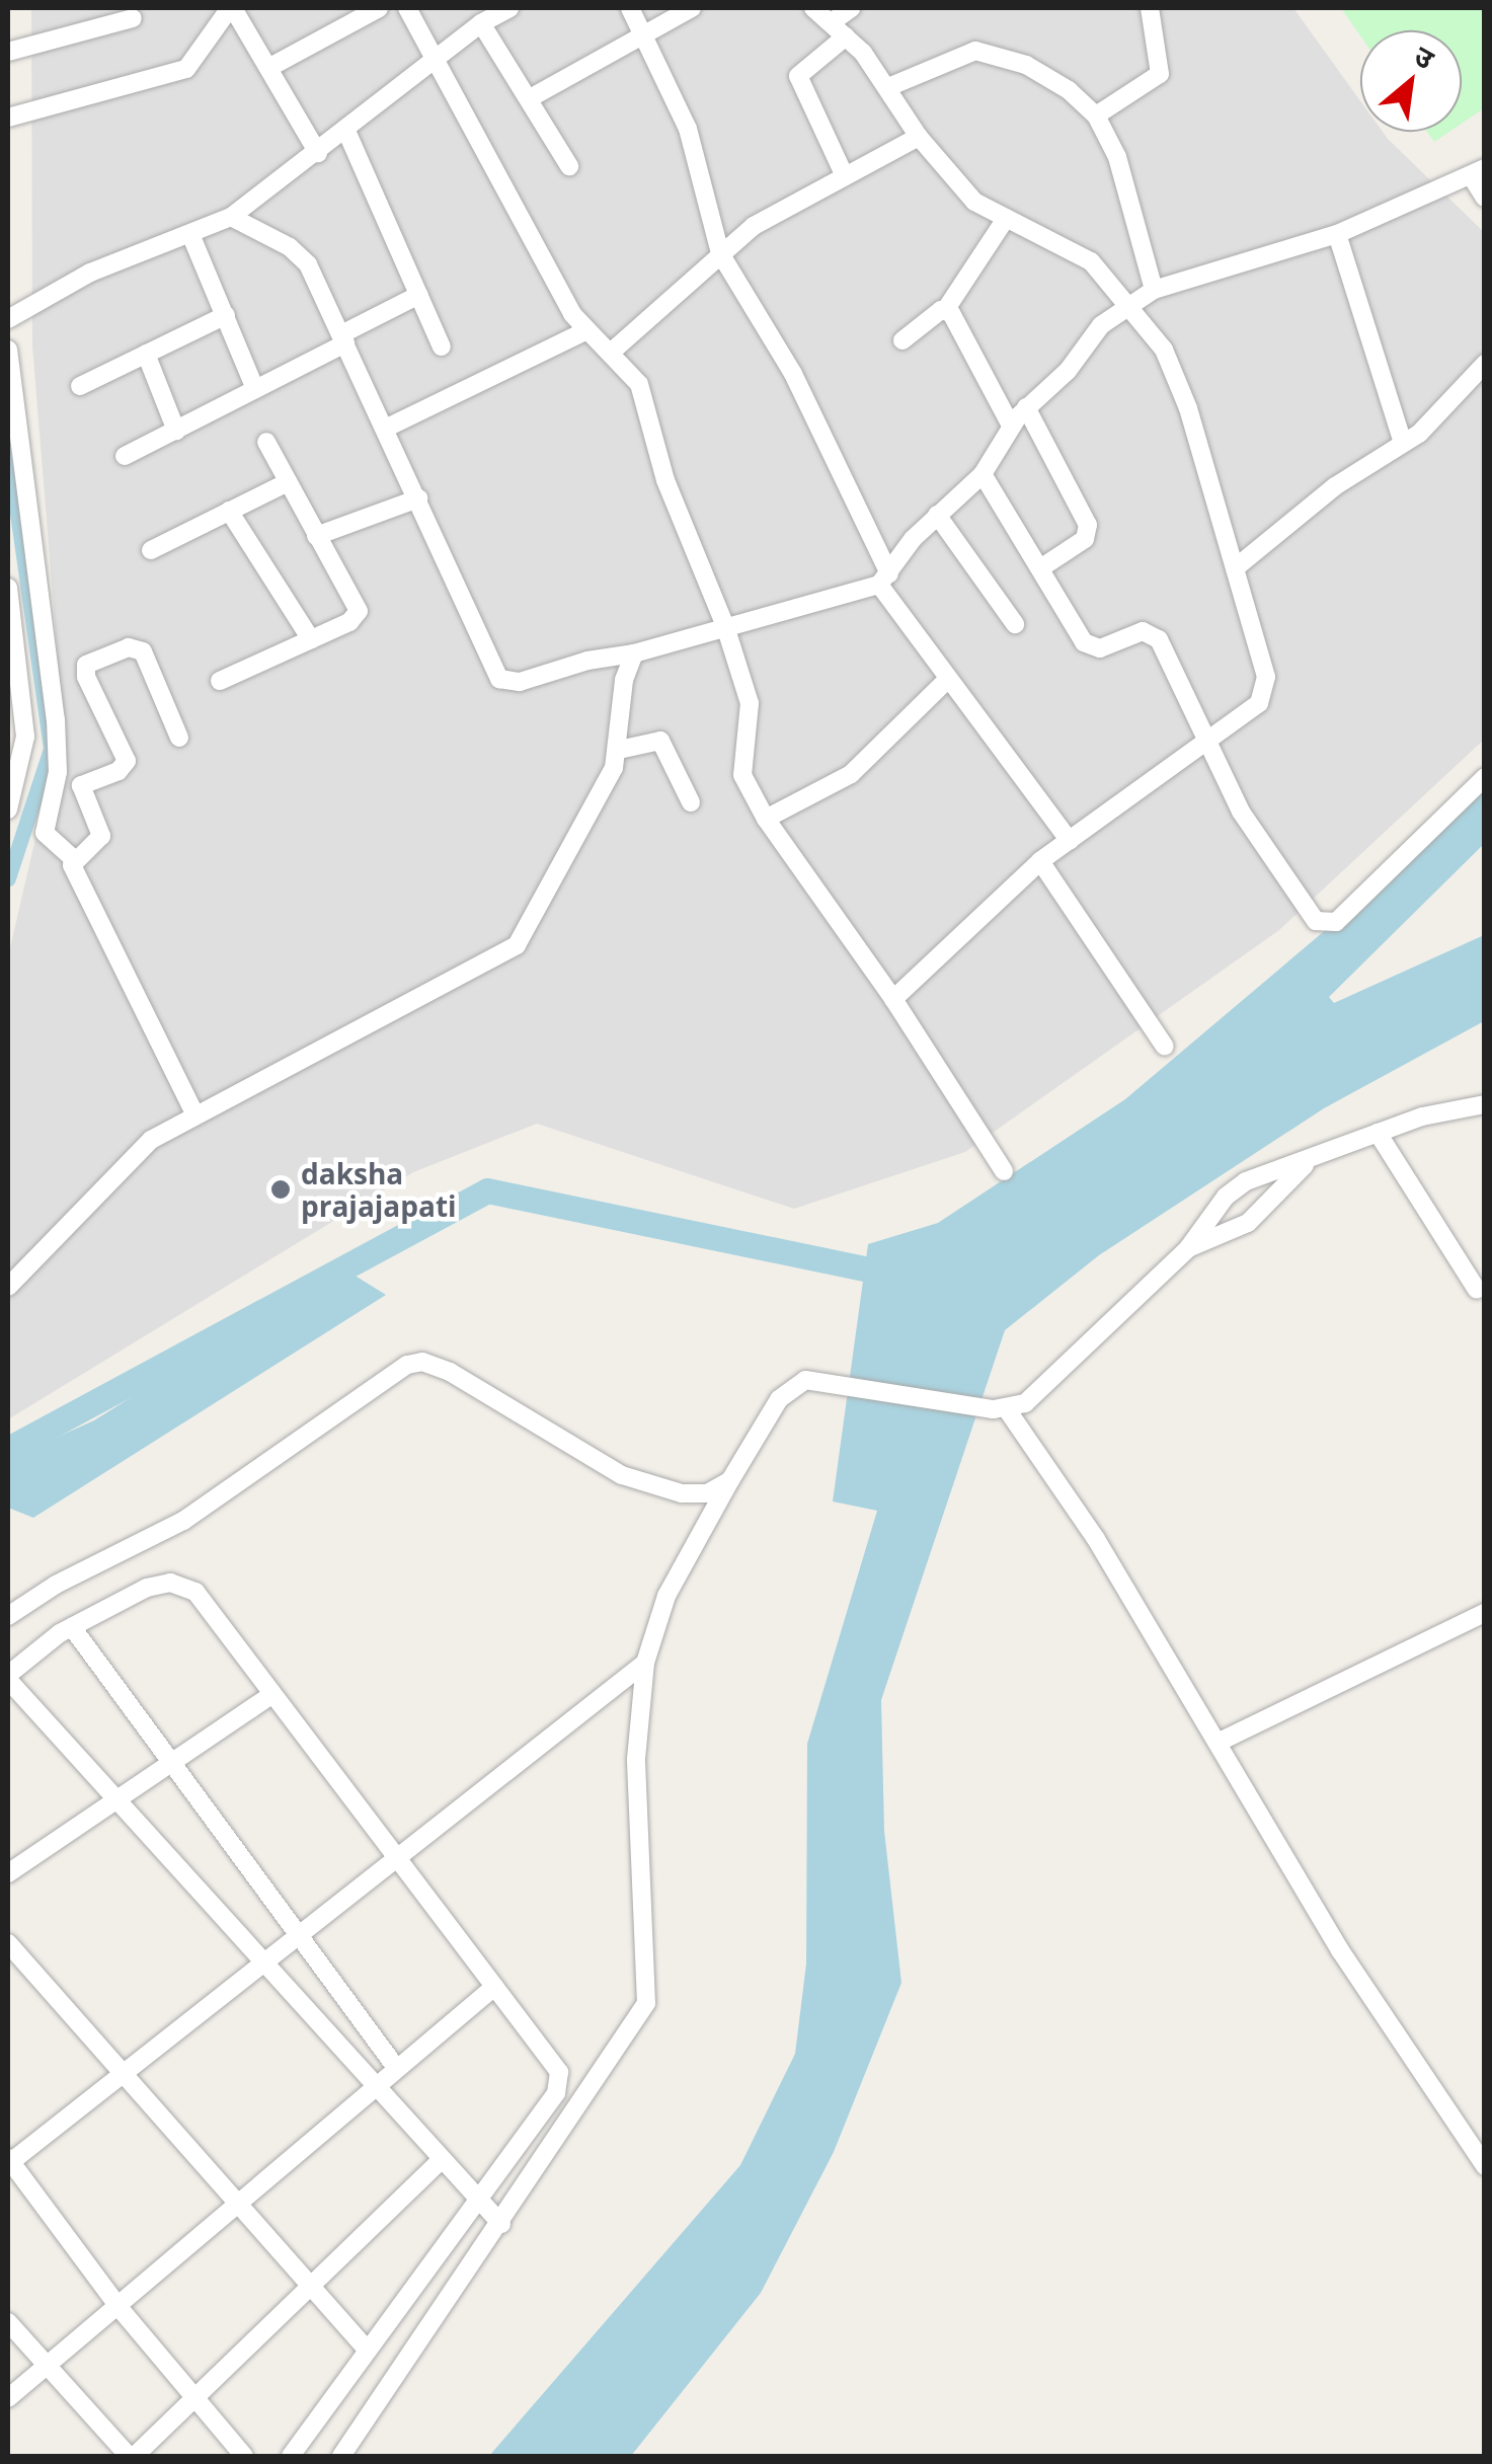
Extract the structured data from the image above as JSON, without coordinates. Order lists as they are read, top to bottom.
{
  "places": ["daksha prajajapati"],
  "north": "top right"
}
